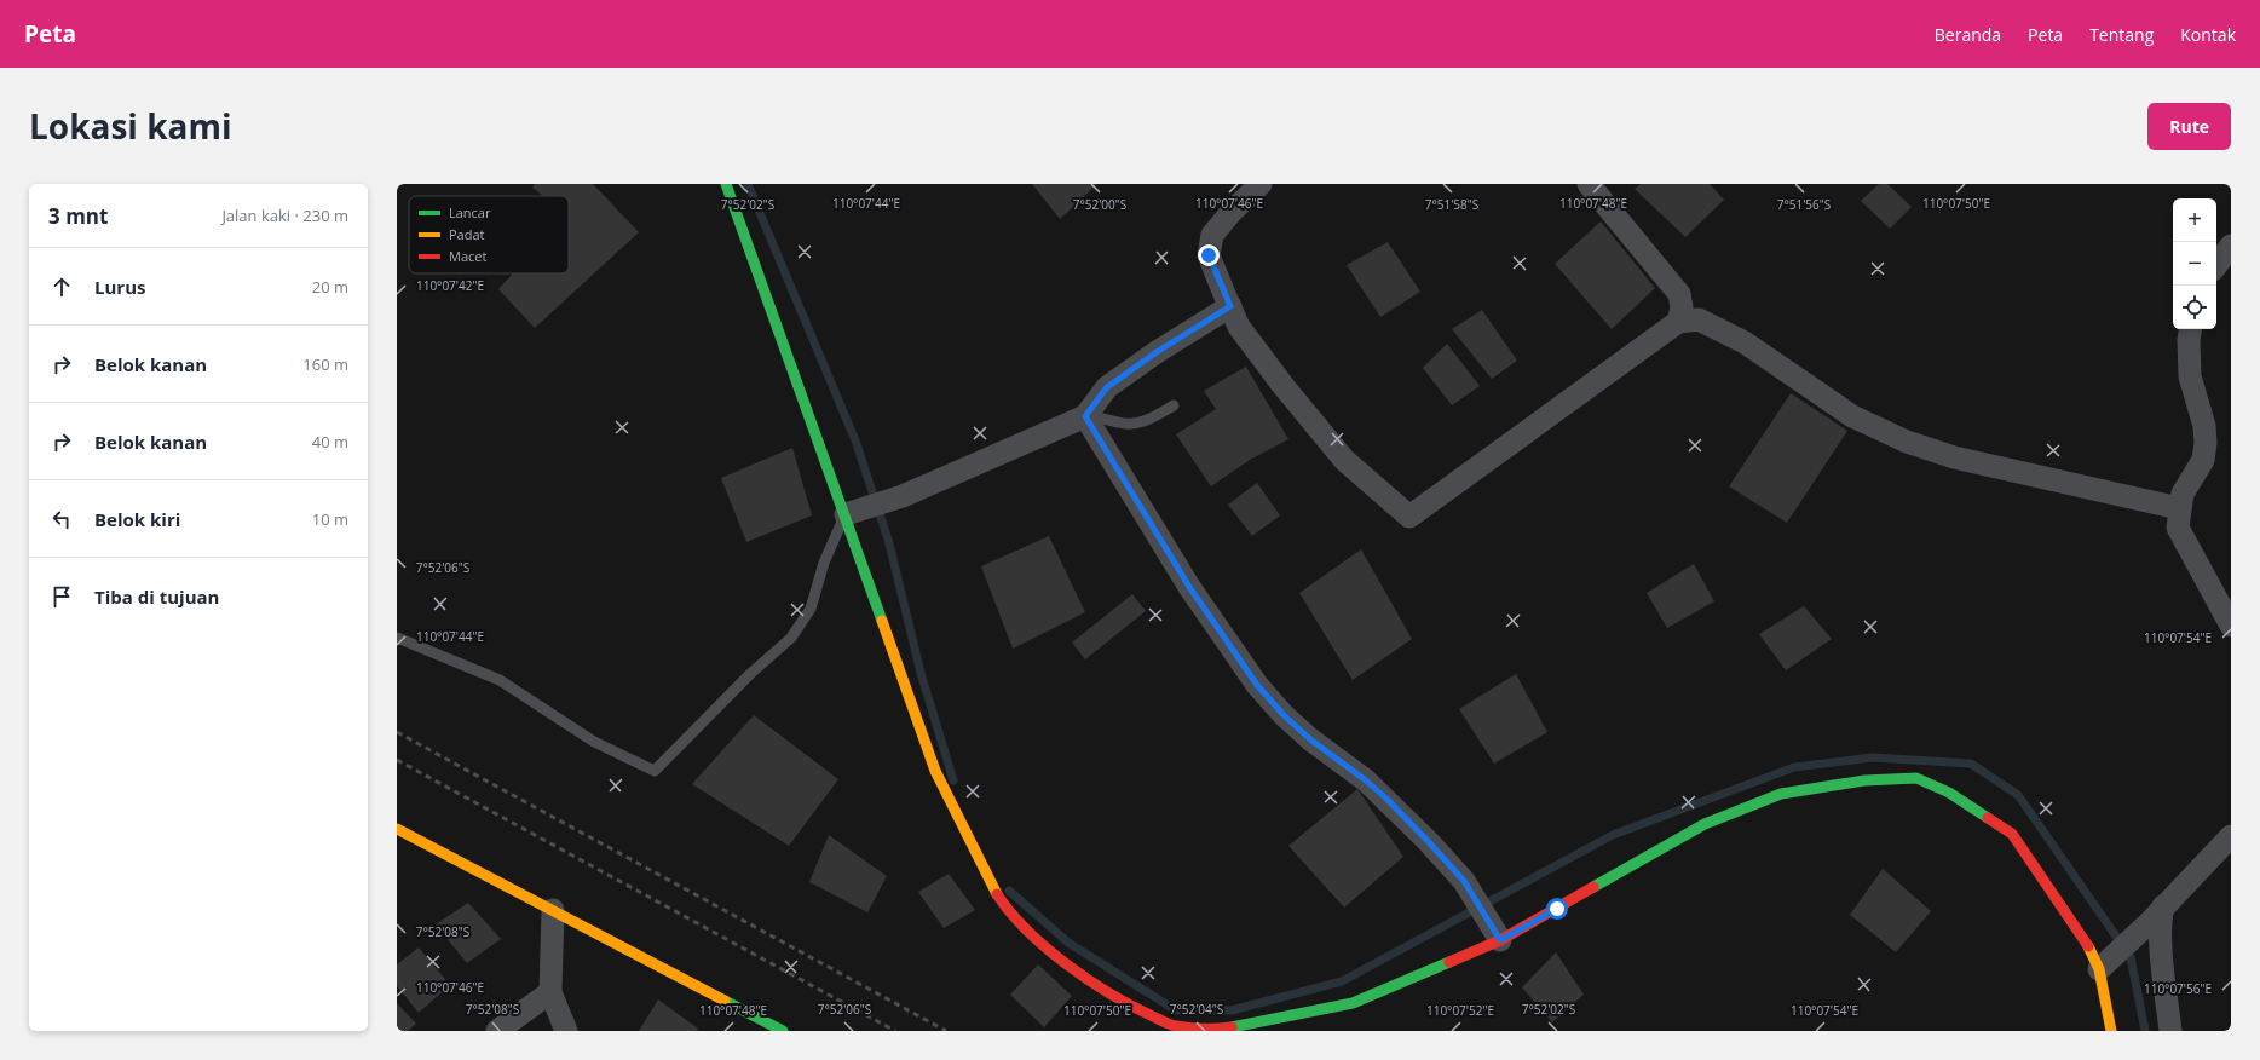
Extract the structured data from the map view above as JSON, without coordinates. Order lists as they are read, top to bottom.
{
  "legend": ["Lancar", "Padat", "Macet"],
  "page": {
    "header": "Peta",
    "nav": [
      "Beranda",
      "Peta",
      "Tentang",
      "Kontak"
    ],
    "title": "Lokasi kami",
    "buttons": "Rute",
    "heading": ["3 mnt", "Jalan kaki · 230 m"],
    "map_buttons": ["+", "−"],
    "list": [
      ["Lurus", "20 m"],
      ["Belok kanan", "160 m"],
      ["Belok kanan", "40 m"],
      ["Belok kiri", "10 m"],
      "Tiba di tujuan"
    ]
  },
  "coordinates": [
    "110°07'44\"E",
    "110°07'46\"E",
    "110°07'48\"E",
    "110°07'50\"E",
    "7°52'02\"S",
    "7°52'00\"S",
    "7°51'58\"S",
    "7°51'56\"S",
    "110°07'42\"E",
    "7°52'06\"S",
    "110°07'54\"E",
    "7°52'08\"S",
    "110°07'56\"E",
    "7°52'04\"S",
    "110°07'52\"E"
  ]
}
